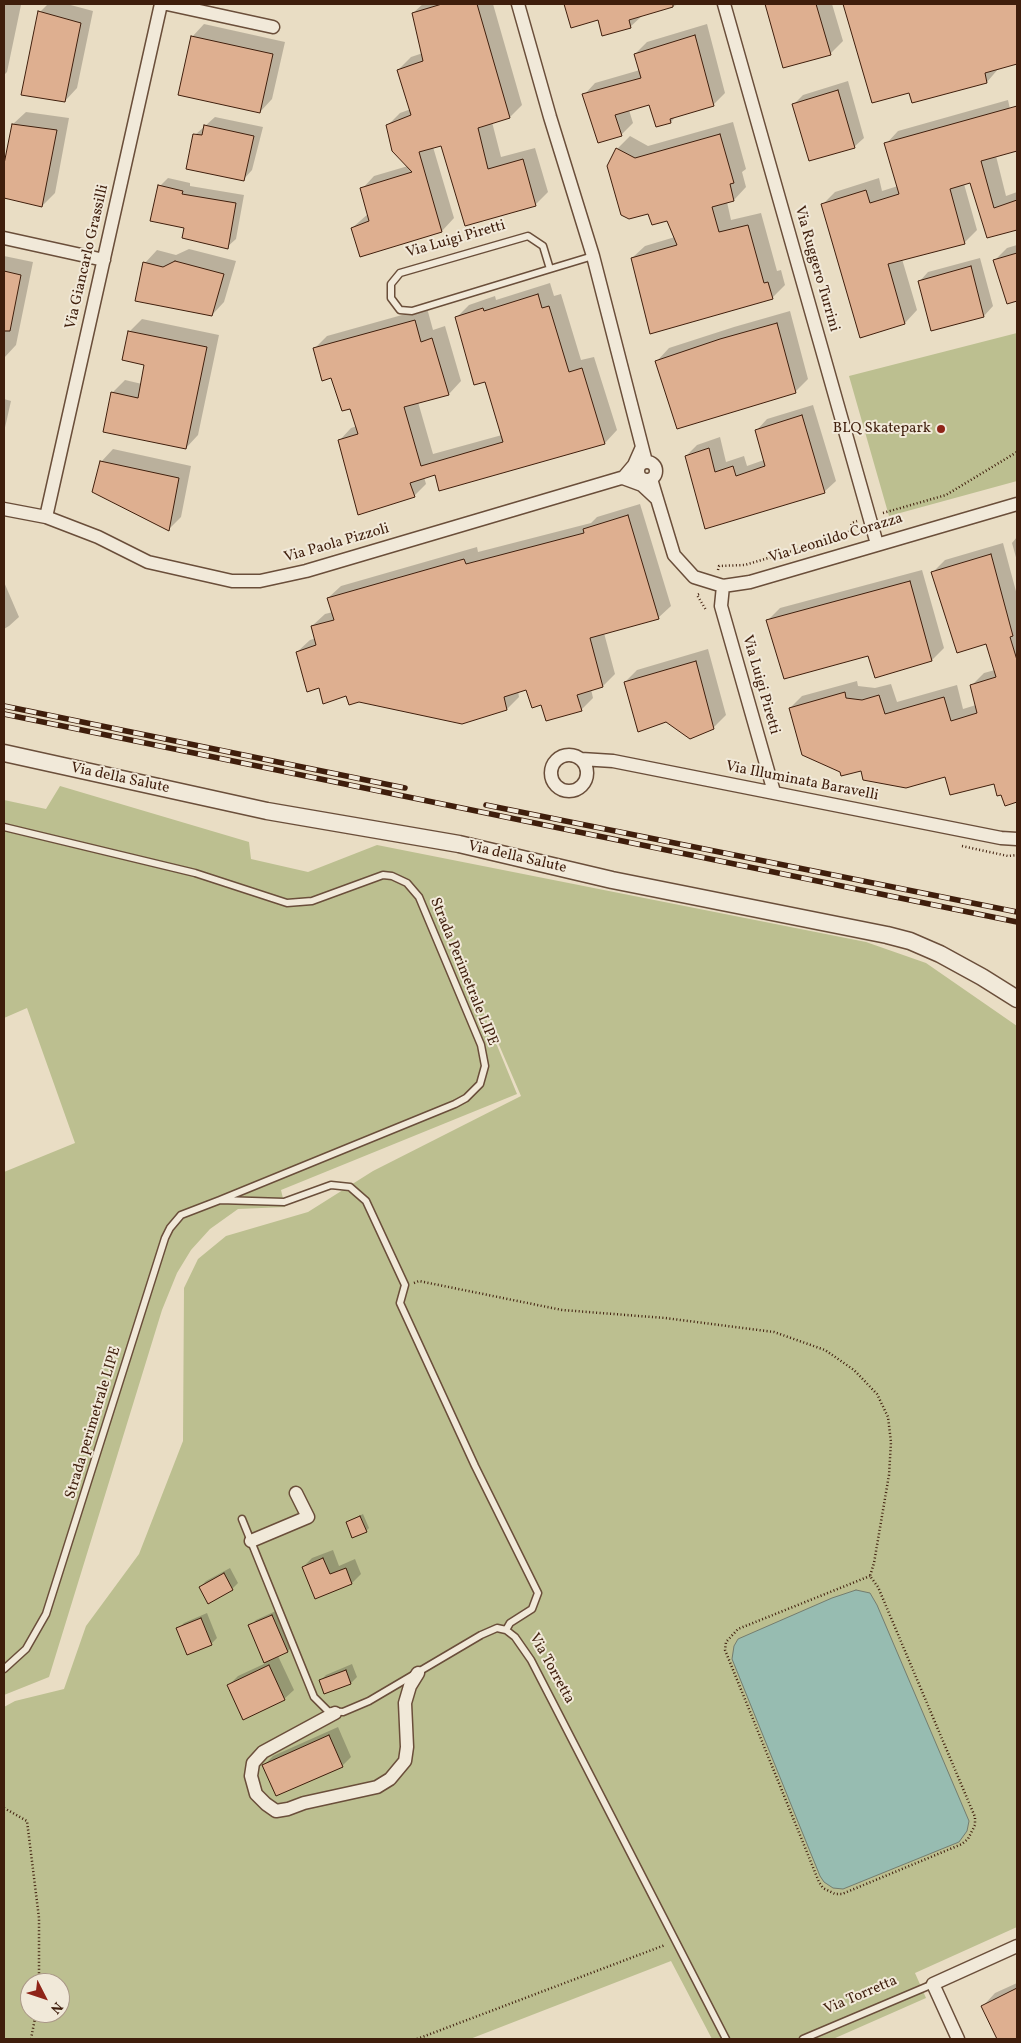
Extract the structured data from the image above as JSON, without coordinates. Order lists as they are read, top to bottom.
{
  "streets": {
    "street": [
      "Via Luigi Piretti",
      "Via Giancarlo Grassilli",
      "Via Ruggero Turrini",
      "Via Leonildo Corazza",
      "Via Paola Pizzoli",
      "Via della Salute",
      "Via Illuminata Baravelli",
      "Via Torretta"
    ],
    "lane": ["Strada Perimetrale LIPE", "Strada perimetrale LIPE"]
  },
  "crossings": [
    ["Via Luigi Piretti", "Via Leonildo Corazza"],
    ["Via Luigi Piretti", "Via Illuminata Baravelli"],
    ["Via Giancarlo Grassilli", "Via Paola Pizzoli"],
    ["Via Ruggero Turrini", "Via Leonildo Corazza"],
    ["Strada Perimetrale LIPE", "Strada perimetrale LIPE"]
  ],
  "places": ["BLQ Skatepark"],
  "north": "bottom right"
}
